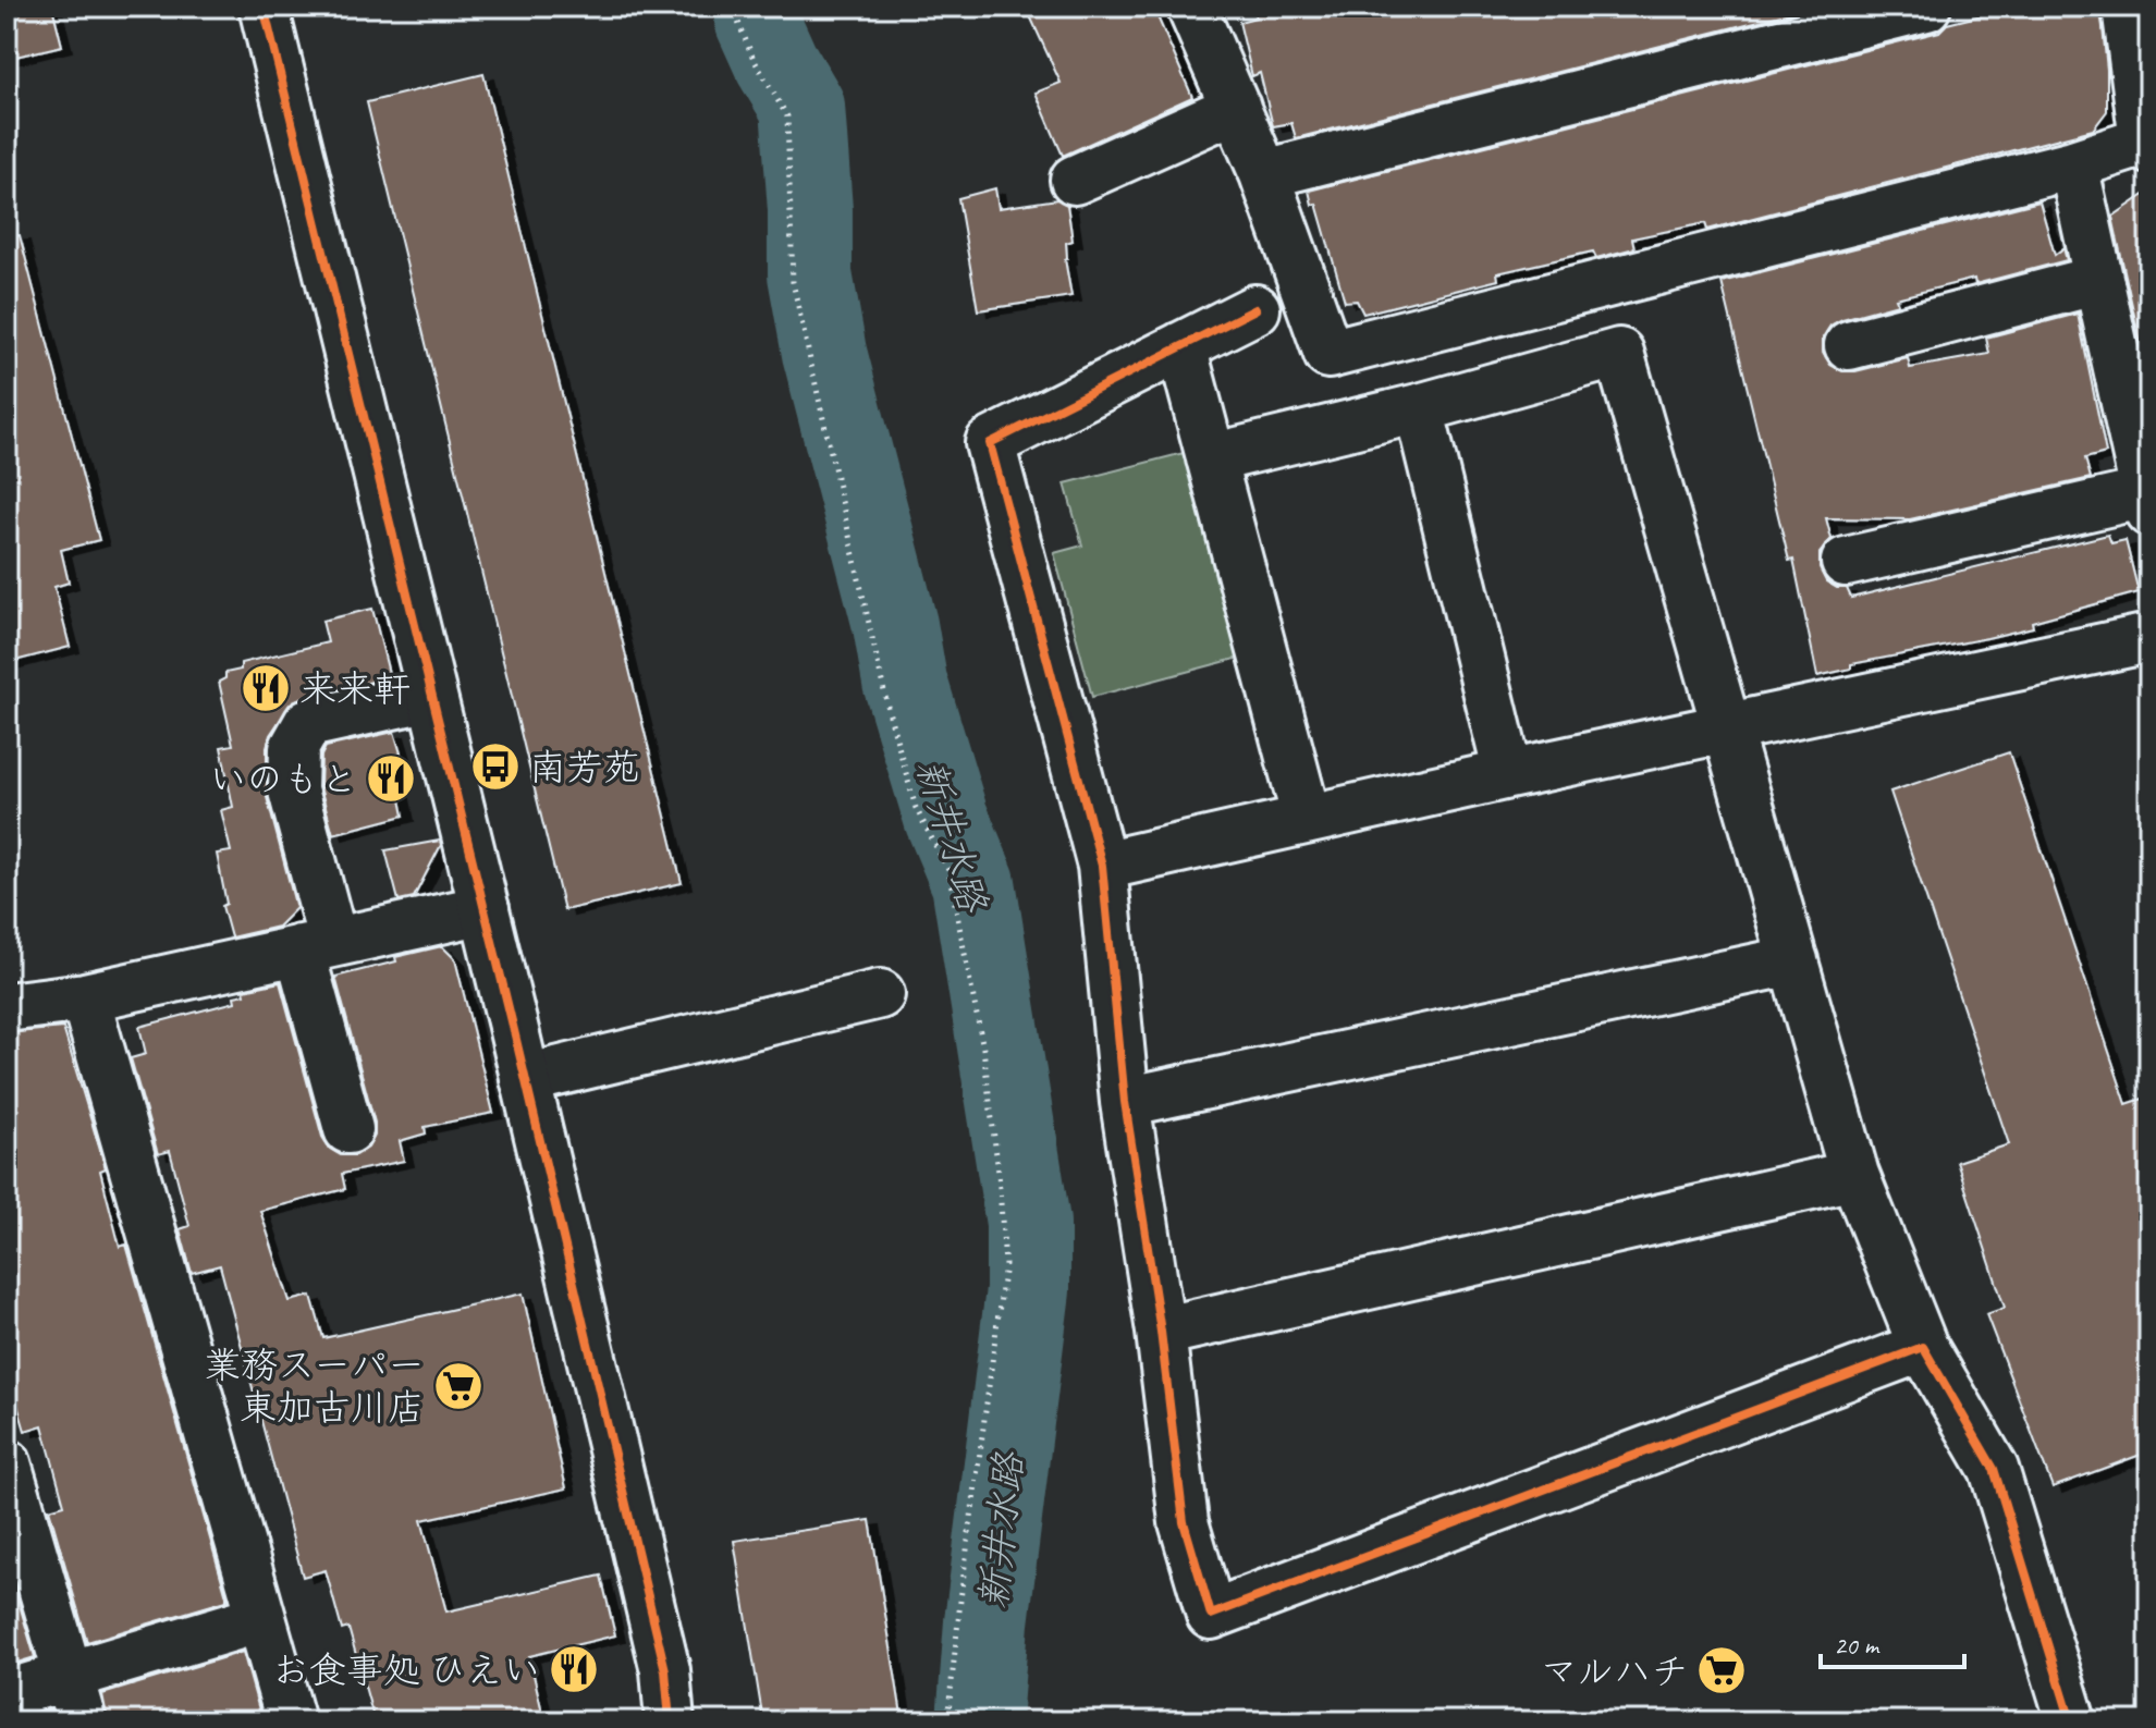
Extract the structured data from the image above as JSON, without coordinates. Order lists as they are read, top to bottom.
{
  "water": ["新井水路"],
  "places": {
    "restaurant": ["来来軒", "いのもと", "お食事処 ひえい"],
    "bus stop": ["南芳苑"],
    "supermarket": ["業務スーパー 東加古川店", "マルハチ"]
  },
  "scale_bar": "20 m"
}
